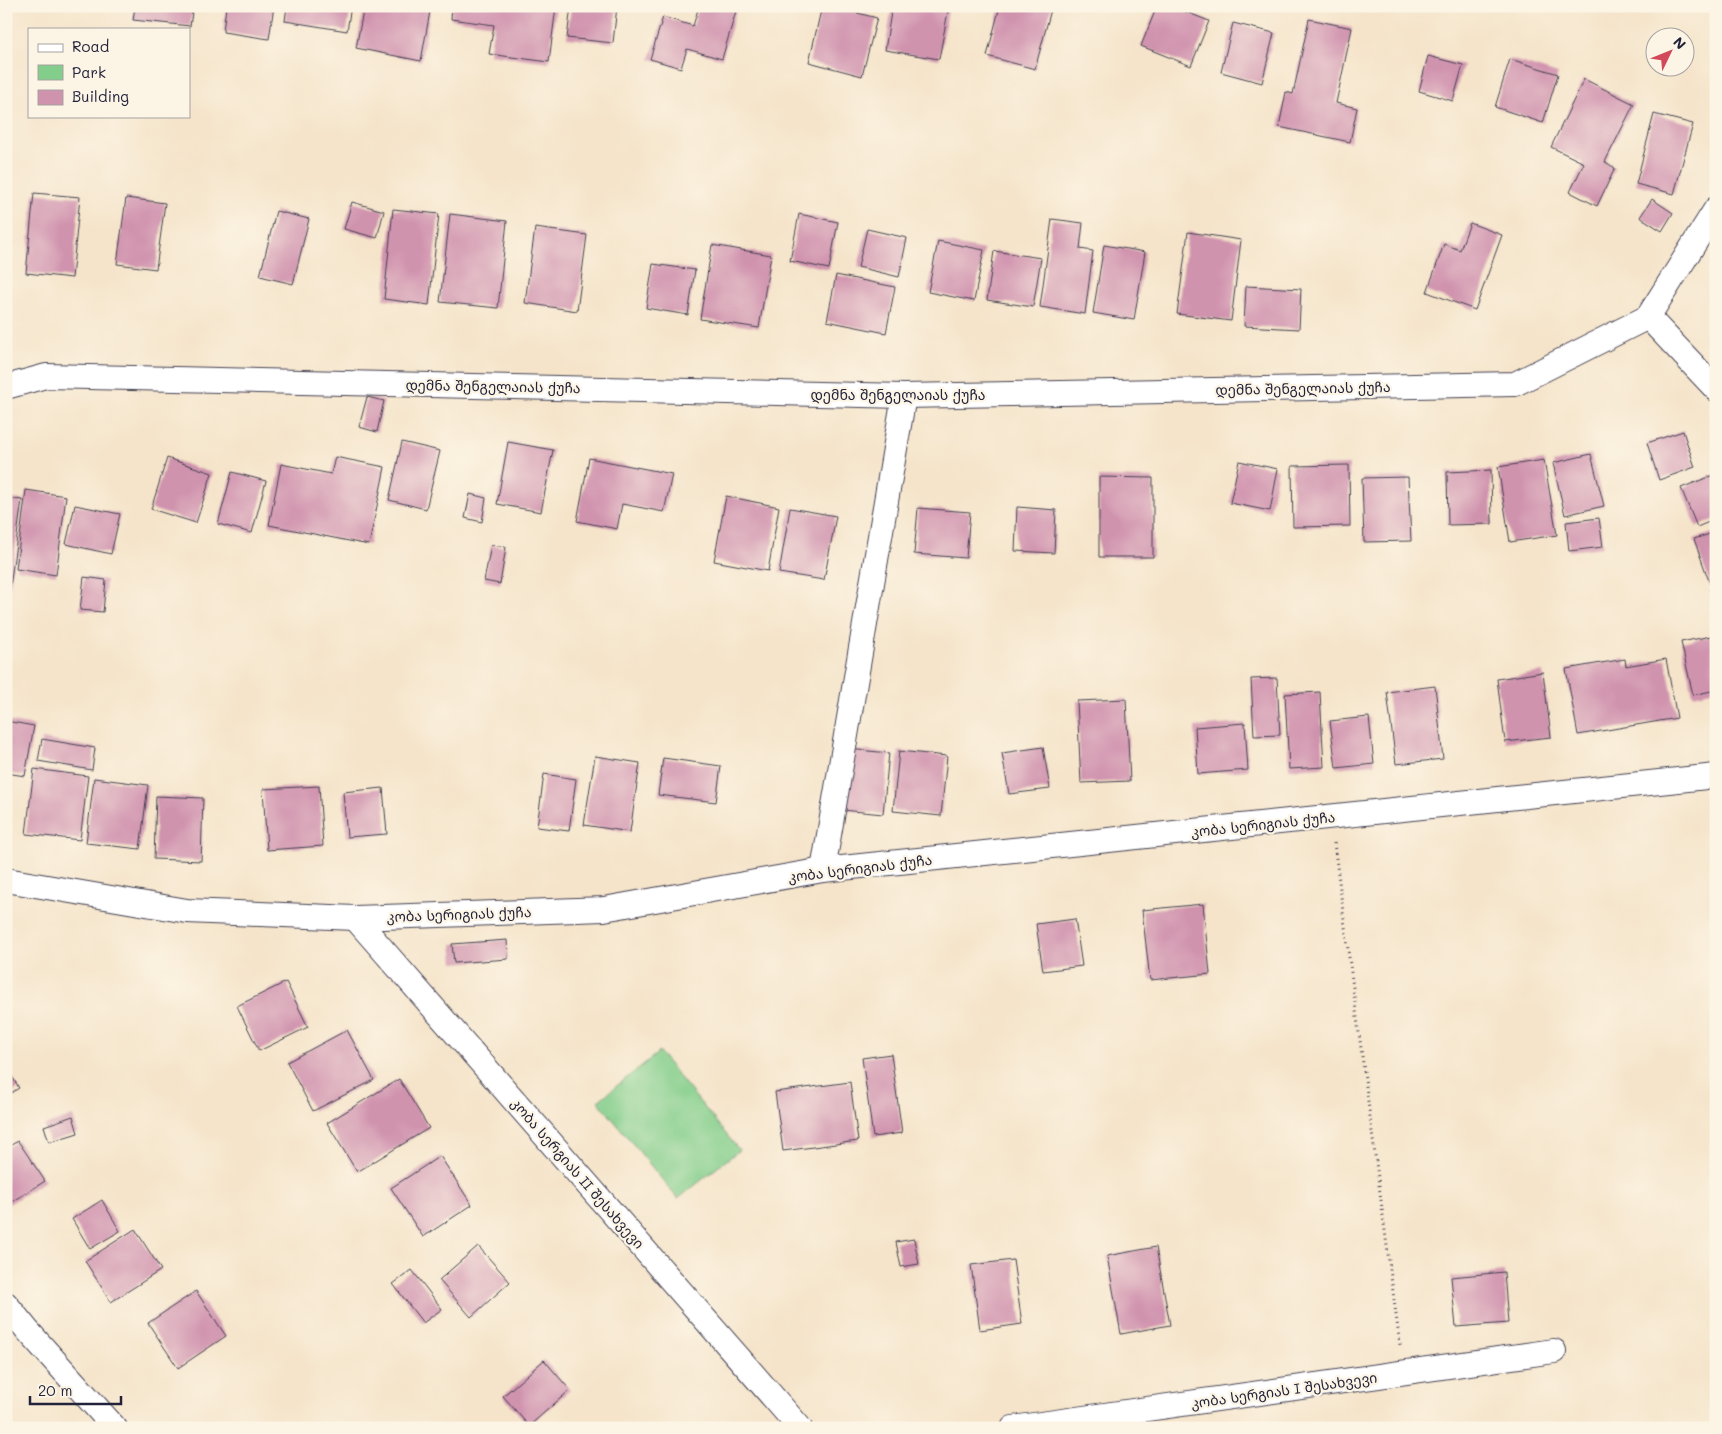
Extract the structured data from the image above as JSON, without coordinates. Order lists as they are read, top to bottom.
{
  "streets": {
    "street": [
      "დემნა შენგელაიას ქუჩა",
      "კობა სერიგიას ქუჩა",
      "კობა სერგიას II შესახვევი",
      "კობა სერგიას I შესახვევი"
    ]
  },
  "crossings": [
    ["კობა სერიგიას ქუჩა", "კობა სერგიას II შესახვევი"]
  ],
  "legend": ["Road", "Park", "Building"],
  "scale_bar": "20 m",
  "north": "top right"
}
